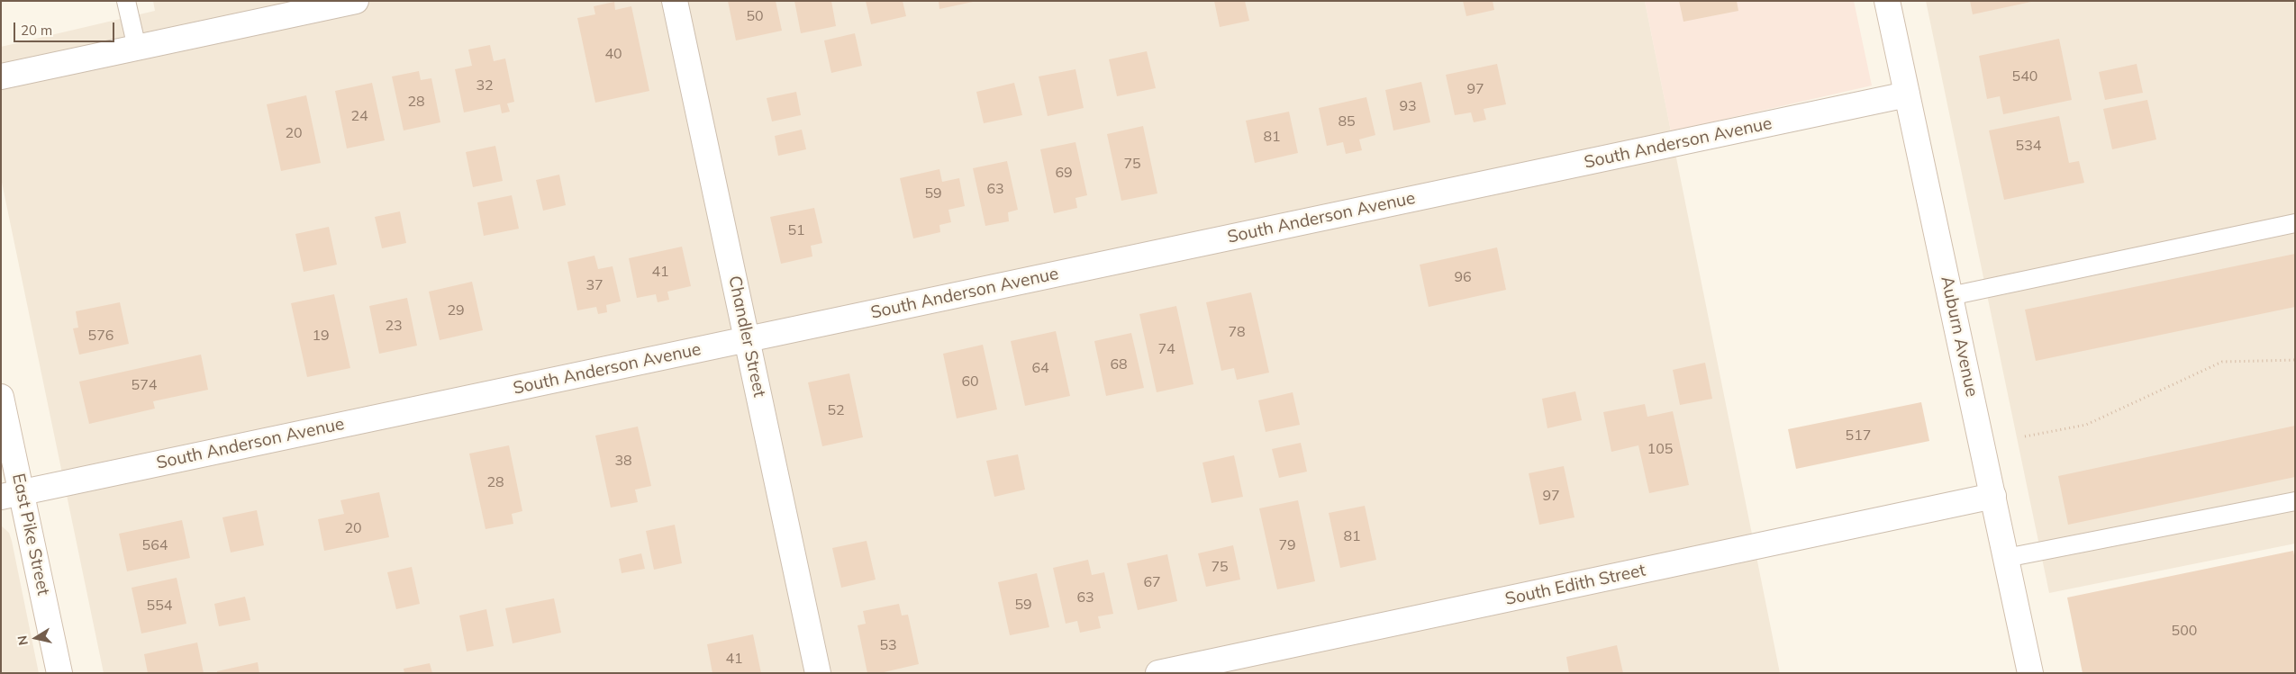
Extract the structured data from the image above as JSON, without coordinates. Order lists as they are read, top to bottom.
{
  "streets": {
    "street": [
      "South Anderson Avenue",
      "Chandler Street",
      "Auburn Avenue",
      "East Pike Street",
      "South Edith Street"
    ]
  },
  "crossings": [
    ["South Anderson Avenue", "Chandler Street"],
    ["South Anderson Avenue", "Auburn Avenue"],
    ["South Anderson Avenue", "East Pike Street"],
    ["Auburn Avenue", "South Edith Street"]
  ],
  "house_numbers": [
    "50",
    "40",
    "540",
    "32",
    "97",
    "28",
    "93",
    "24",
    "85",
    "20",
    "81",
    "534",
    "75",
    "69",
    "63",
    "59",
    "51",
    "41",
    "96",
    "37",
    "29",
    "23",
    "78",
    "576",
    "19",
    "74",
    "68",
    "64",
    "60",
    "574",
    "52",
    "517",
    "105",
    "38",
    "28",
    "97",
    "20",
    "81",
    "564",
    "79",
    "75",
    "67",
    "63",
    "59",
    "554",
    "500",
    "53",
    "41"
  ],
  "scale_bar": "20 m",
  "north": "left"
}
